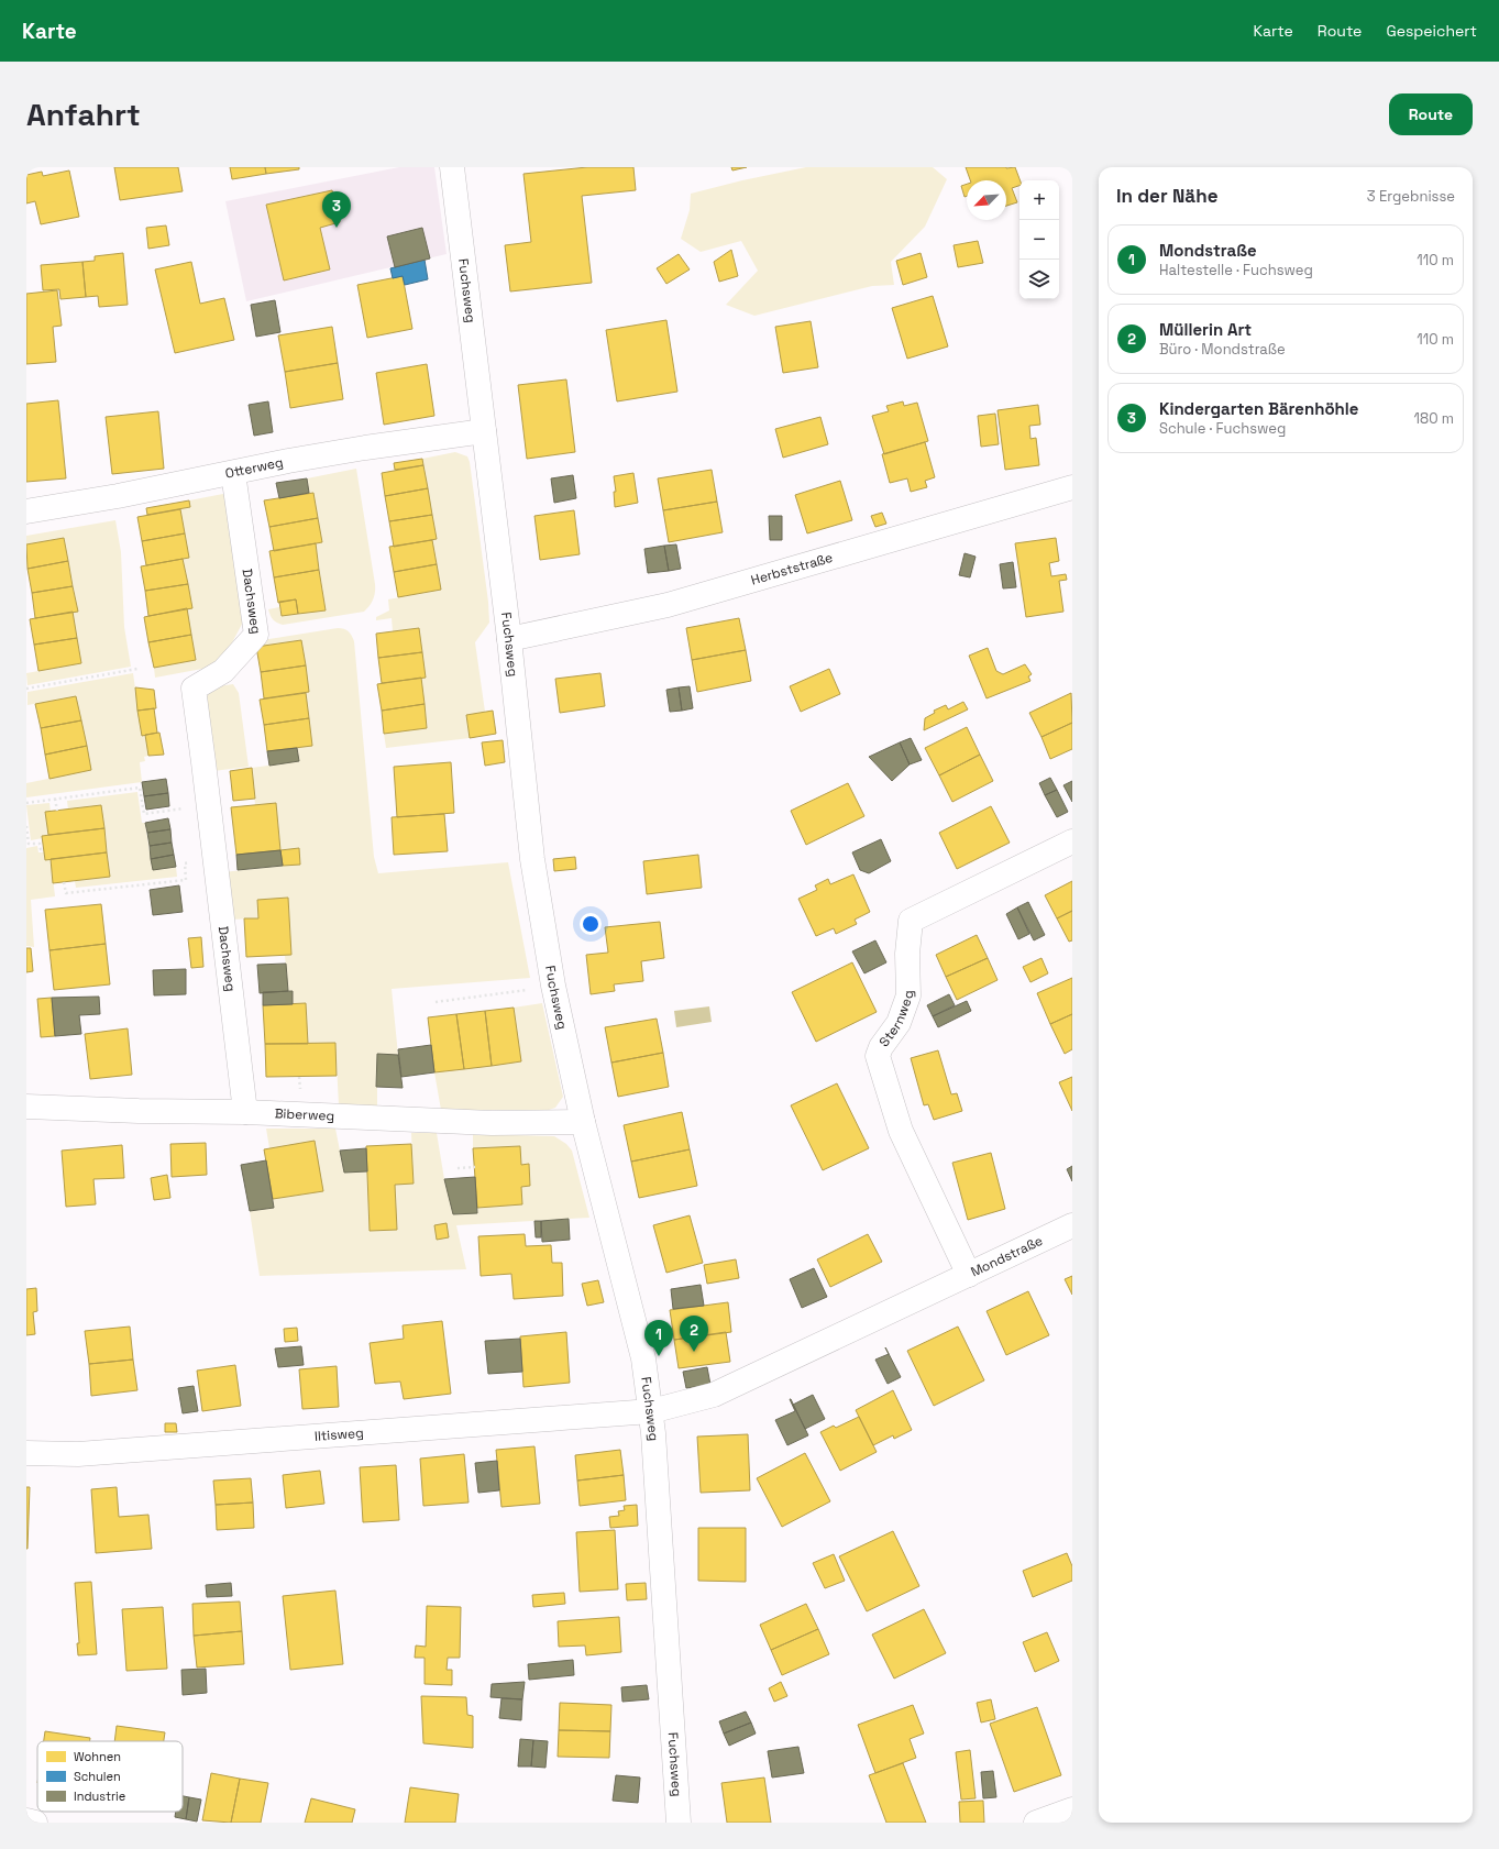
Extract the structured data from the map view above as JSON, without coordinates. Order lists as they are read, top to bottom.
{
  "streets": {
    "street": [
      "Fuchsweg",
      "Otterweg",
      "Herbststraße",
      "Dachsweg",
      "Sternweg",
      "Biberweg",
      "Mondstraße",
      "Iltisweg"
    ]
  },
  "crossings": [
    ["Fuchsweg", "Otterweg"],
    ["Fuchsweg", "Herbststraße"],
    ["Fuchsweg", "Biberweg"],
    ["Fuchsweg", "Mondstraße"],
    ["Fuchsweg", "Iltisweg"],
    ["Otterweg", "Dachsweg"],
    ["Dachsweg", "Biberweg"],
    ["Sternweg", "Mondstraße"],
    ["Mondstraße", "Iltisweg"]
  ],
  "legend": ["Wohnen", "Schulen", "Industrie"],
  "north": "bottom left",
  "page": {
    "header": "Karte",
    "nav": ["Karte", "Route", "Gespeichert"],
    "buttons": "Route",
    "title": "Anfahrt",
    "heading": ["In der Nähe", "3 Ergebnisse"],
    "map_buttons": ["+", "−"],
    "pins": ["3", "2", "1"],
    "list": [
      {
        "mark": "1",
        "name": "Mondstraße",
        "note": "Haltestelle · Fuchsweg",
        "value": "110 m"
      },
      {
        "mark": "2",
        "name": "Müllerin Art",
        "note": "Büro · Mondstraße",
        "value": "110 m"
      },
      {
        "mark": "3",
        "name": "Kindergarten Bärenhöhle",
        "note": "Schule · Fuchsweg",
        "value": "180 m"
      }
    ]
  }
}
